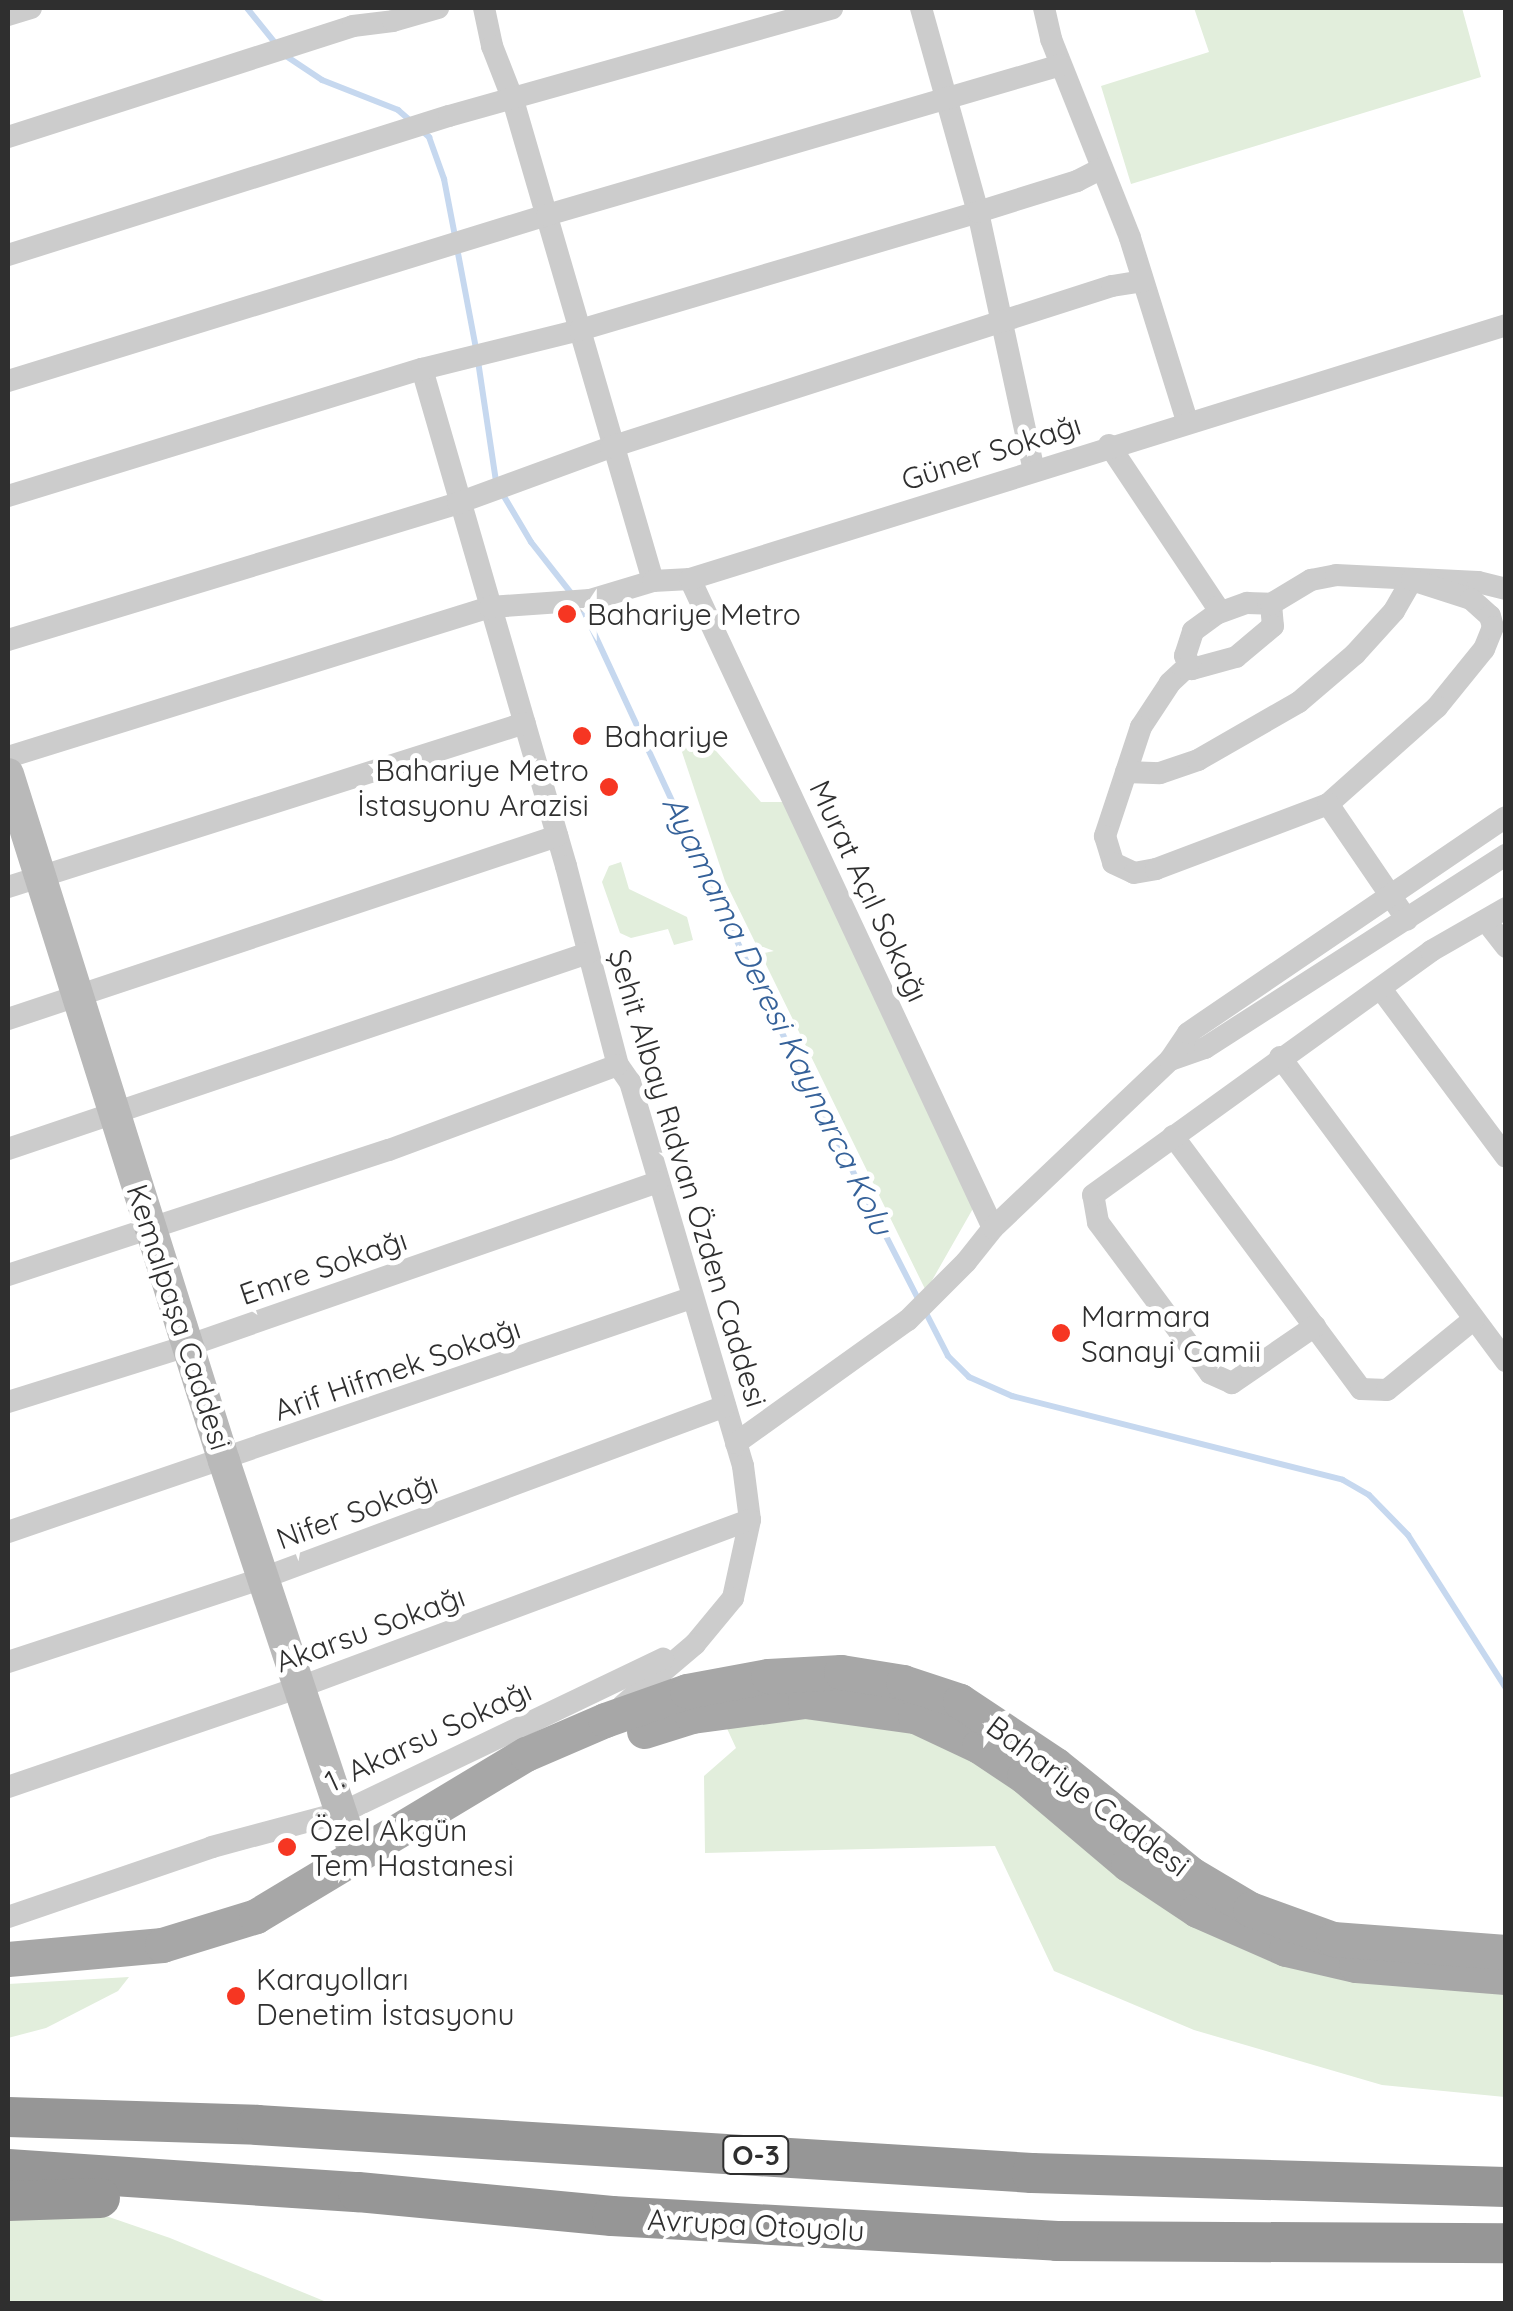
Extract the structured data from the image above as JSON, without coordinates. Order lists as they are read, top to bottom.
{
  "streets": {
    "highway": ["O-3", "Avrupa Otoyolu"],
    "main road": ["Kemalpaşa Caddesi", "Bahariye Caddesi"],
    "street": [
      "Güner Sokağı",
      "Murat Açıl Sokağı",
      "Şehit Albay Rıdvan Özden Caddesi",
      "Emre Sokağı",
      "Arif Hifmek Sokağı",
      "Nifer Sokağı",
      "Akarsu Sokağı",
      "1. Akarsu Sokağı"
    ]
  },
  "crossings": [
    ["Güner Sokağı", "Murat Açıl Sokağı"],
    ["Güner Sokağı", "Şehit Albay Rıdvan Özden Caddesi"],
    ["Şehit Albay Rıdvan Özden Caddesi", "Emre Sokağı"],
    ["Şehit Albay Rıdvan Özden Caddesi", "Arif Hifmek Sokağı"],
    ["Şehit Albay Rıdvan Özden Caddesi", "Nifer Sokağı"],
    ["Şehit Albay Rıdvan Özden Caddesi", "Akarsu Sokağı"],
    ["Şehit Albay Rıdvan Özden Caddesi", "1. Akarsu Sokağı"],
    ["Şehit Albay Rıdvan Özden Caddesi", "Bahariye Caddesi"],
    ["Emre Sokağı", "Kemalpaşa Caddesi"],
    ["Kemalpaşa Caddesi", "Arif Hifmek Sokağı"],
    ["Kemalpaşa Caddesi", "Nifer Sokağı"],
    ["Kemalpaşa Caddesi", "Akarsu Sokağı"],
    ["Kemalpaşa Caddesi", "1. Akarsu Sokağı"],
    ["Kemalpaşa Caddesi", "Bahariye Caddesi"]
  ],
  "water": ["Ayamama Deresi Kaynarca Kolu"],
  "places": [
    "Bahariye Metro",
    "Bahariye",
    "Bahariye Metro İstasyonu Arazisi",
    "Marmara Sanayi Camii",
    "Özel Akgün Tem Hastanesi",
    "Karayolları Denetim İstasyonu"
  ]
}
